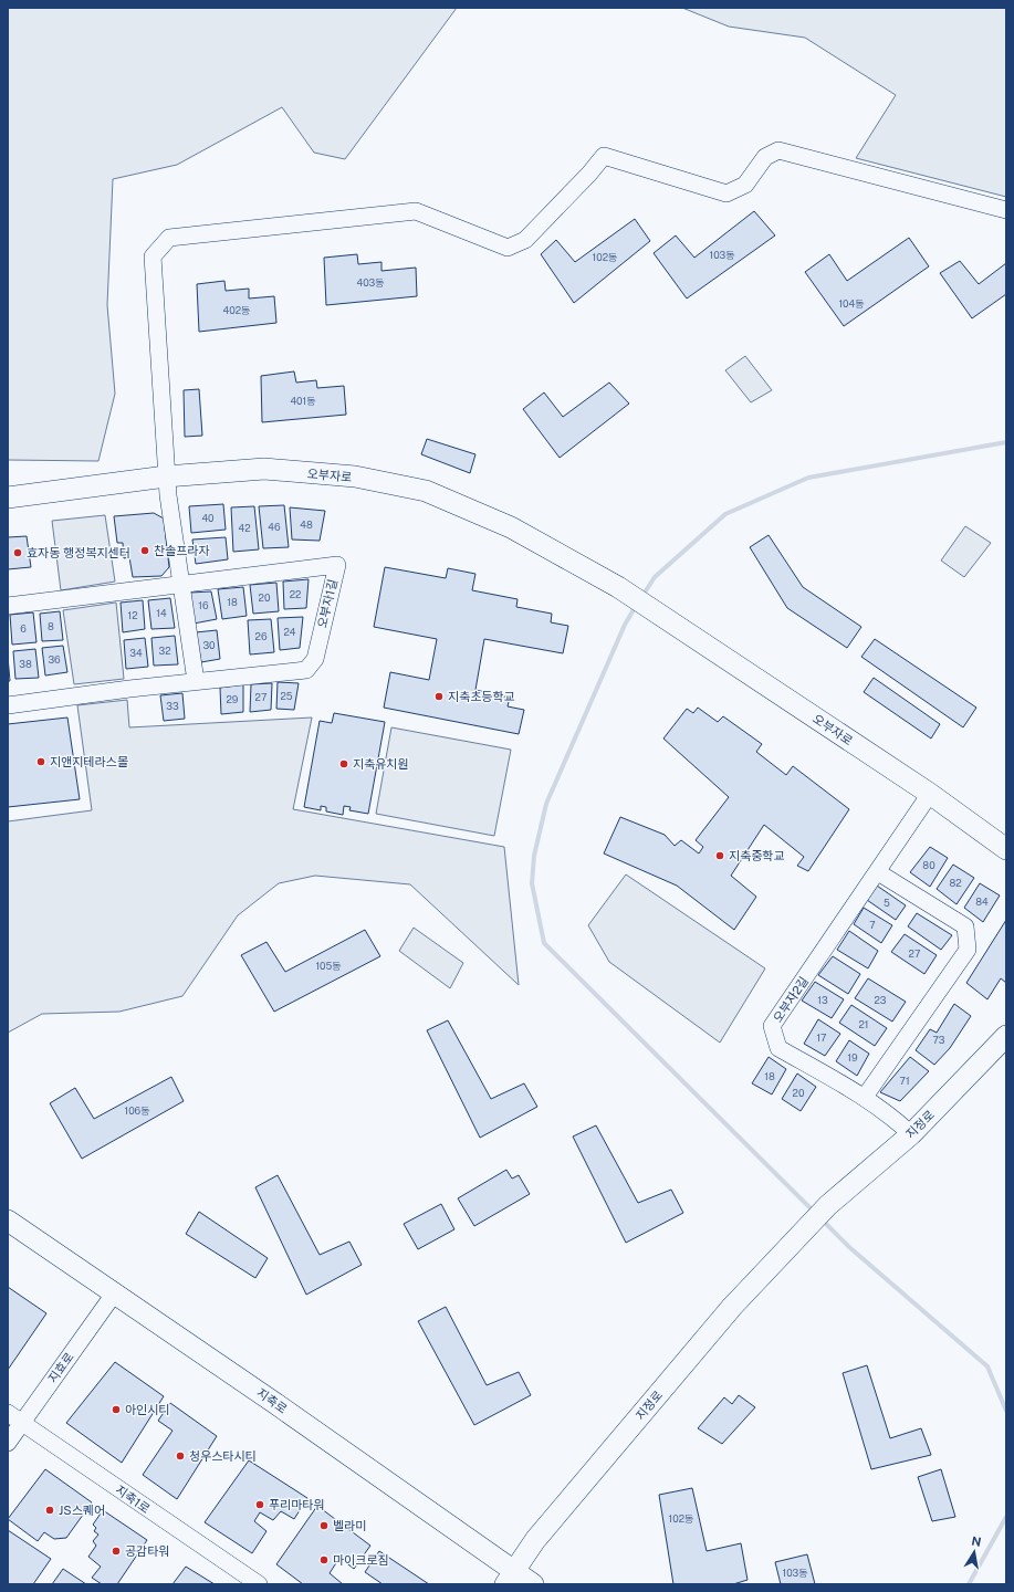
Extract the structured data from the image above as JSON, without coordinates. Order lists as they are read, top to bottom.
{
  "streets": {
    "main road": ["오부자로", "지정로", "지축로"],
    "street": [
      "오부자1길",
      "오부자2길",
      "지효로",
      "지축1로"
    ]
  },
  "crossings": [
    ["오부자로", "오부자2길"],
    ["오부자2길", "지정로"],
    ["지정로", "지축로"],
    ["지효로", "지축로"],
    ["지효로", "지축1로"]
  ],
  "places": [
    "찬솔프라자",
    "효자동 행정복지센터",
    "지축초등학교",
    "지앤지테라스몰",
    "지축유치원",
    "지축중학교",
    "아인시티",
    "청우스타시티",
    "푸리마타워",
    "JS스퀘어",
    "벨라미",
    "공감타워",
    "마이크로짐"
  ],
  "house_numbers": [
    "103동",
    "102동",
    "403동",
    "104동",
    "402동",
    "401동",
    "40",
    "48",
    "46",
    "42",
    "22",
    "20",
    "18",
    "16",
    "14",
    "12",
    "8",
    "6",
    "24",
    "26",
    "30",
    "32",
    "34",
    "36",
    "38",
    "25",
    "27",
    "29",
    "33",
    "80",
    "82",
    "84",
    "5",
    "7",
    "27",
    "105동",
    "13",
    "23",
    "21",
    "17",
    "73",
    "19",
    "18",
    "71",
    "20",
    "106동",
    "102동",
    "103동"
  ],
  "north": "top"
}
